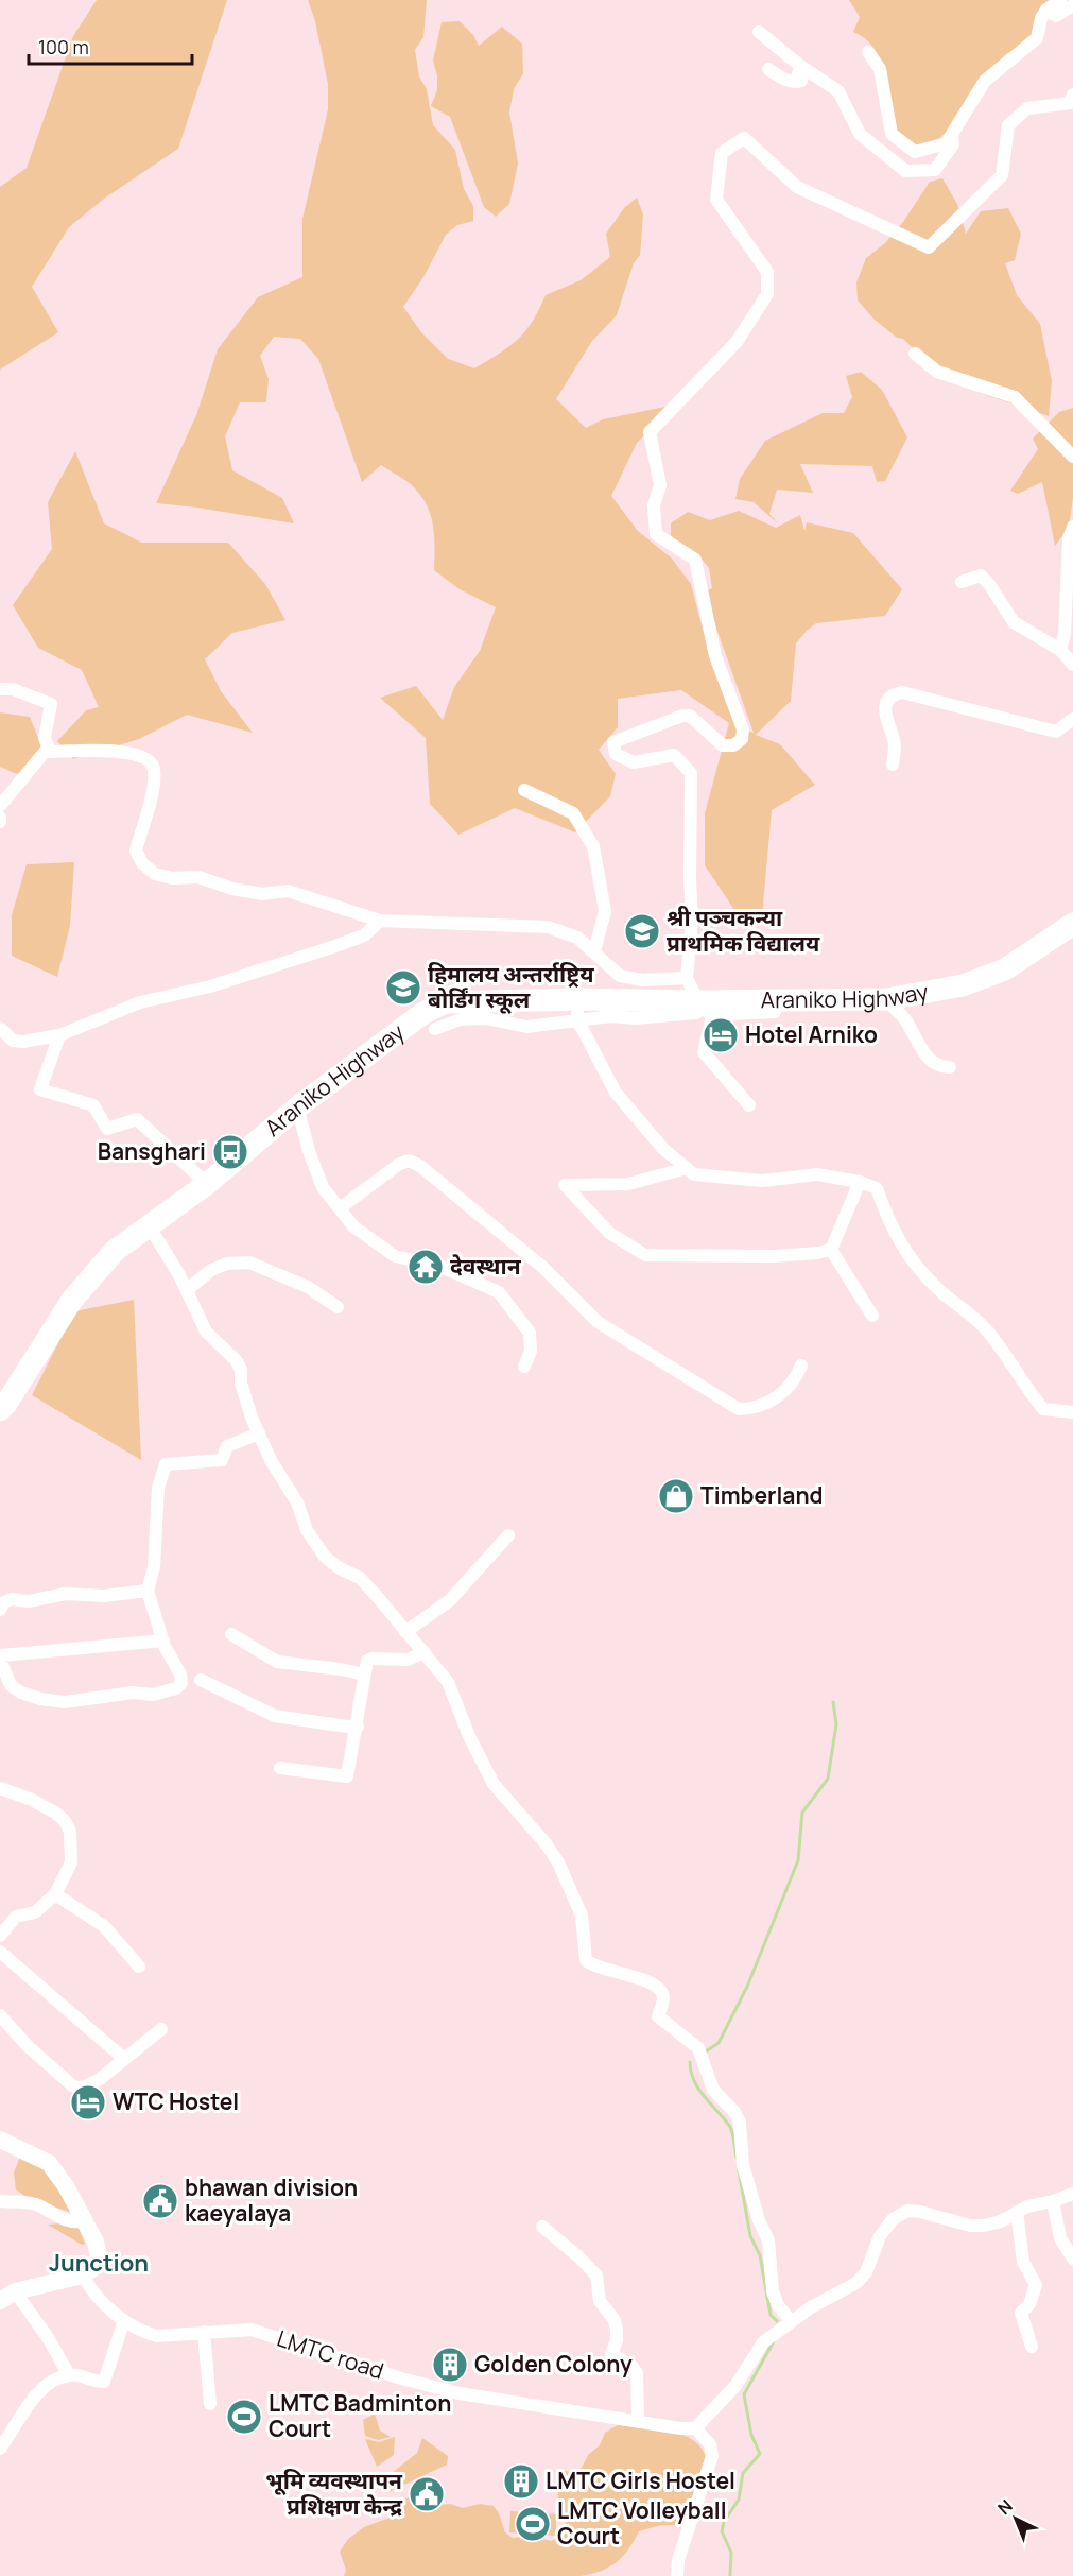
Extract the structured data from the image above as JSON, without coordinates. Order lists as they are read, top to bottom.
{
  "streets": {
    "highway": ["Araniko Highway"],
    "street": ["LMTC road"]
  },
  "districts": ["Junction"],
  "places": {
    "school or university": ["श्री पञ्चकन्या प्राथमिक विद्यालय", "हिमालय अन्तर्राष्ट्रिय बोर्डिंग स्कूल"],
    "hotel": ["Hotel Arniko", "WTC Hostel"],
    "bus stop": ["Bansghari"],
    "temple": ["देवस्थान"],
    "shop": ["Timberland"],
    "public building": ["bhawan division kaeyalaya", "भूमि व्यवस्थापन प्रशिक्षण केन्द्र"],
    "building": ["Golden Colony", "LMTC Girls Hostel"],
    "sports": ["LMTC Badminton Court", "LMTC Volleyball Court"]
  },
  "scale_bar": "100 m",
  "north": "top left"
}
